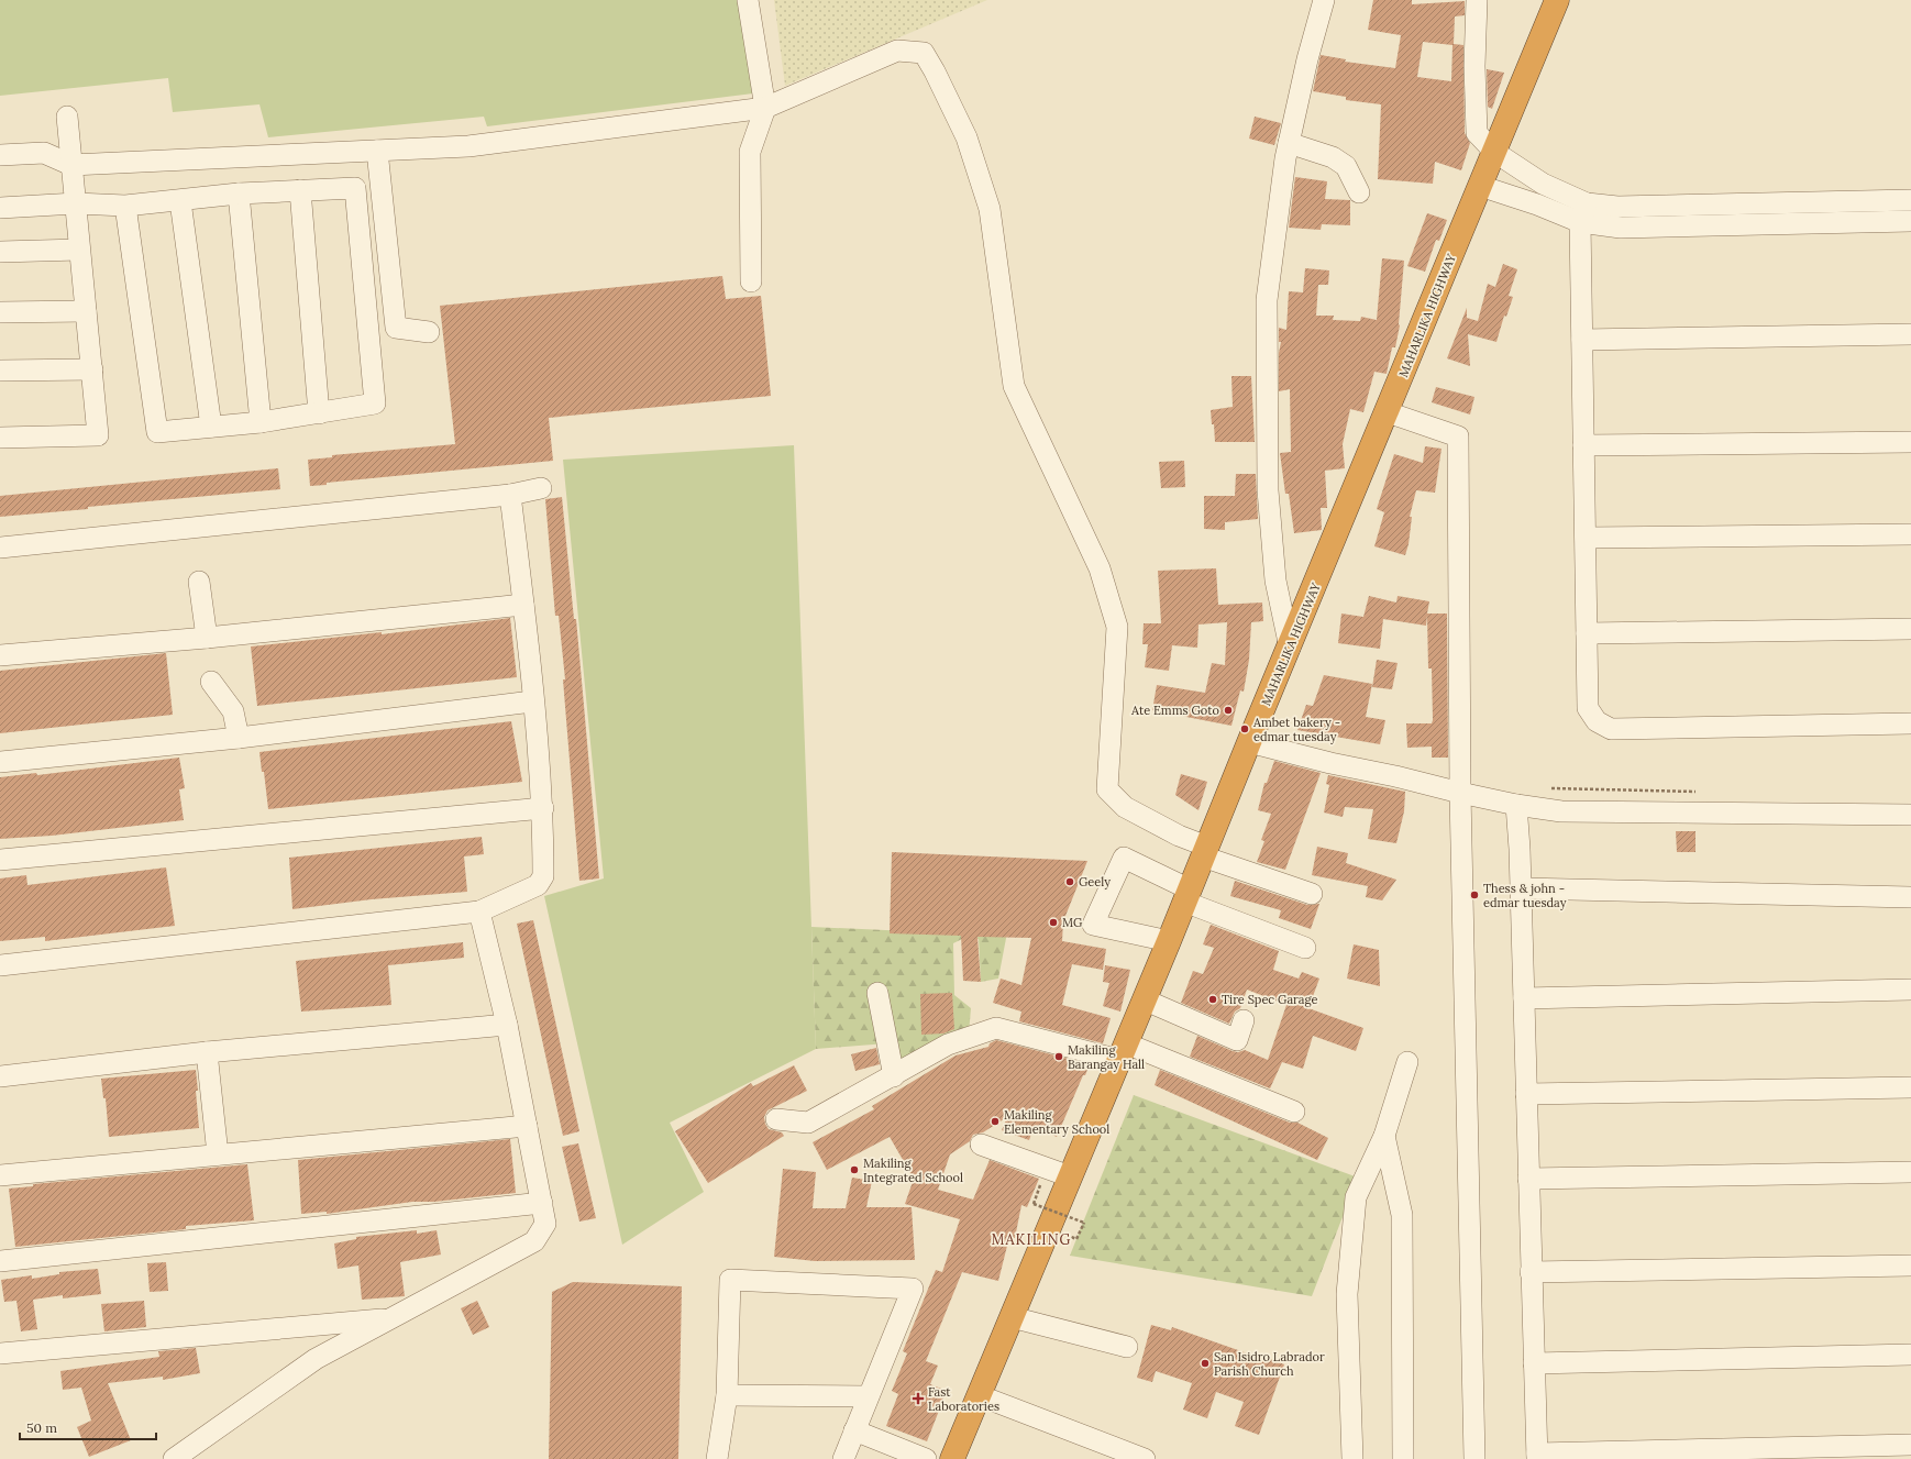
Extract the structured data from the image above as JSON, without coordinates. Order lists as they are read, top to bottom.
{
  "streets": {
    "highway": ["MAHARLIKA HIGHWAY"]
  },
  "districts": ["MAKILING"],
  "places": {
    "other": [
      "Ate Emms Goto",
      "Ambet bakery - edmar tuesday",
      "Geely",
      "Thess & john - edmar tuesday",
      "MG",
      "Tire Spec Garage",
      "Makiling Barangay Hall",
      "Makiling Elementary School",
      "Makiling Integrated School",
      "San Isidro Labrador Parish Church"
    ],
    "health": ["Fast Laboratories"]
  },
  "scale_bar": "50 m"
}
